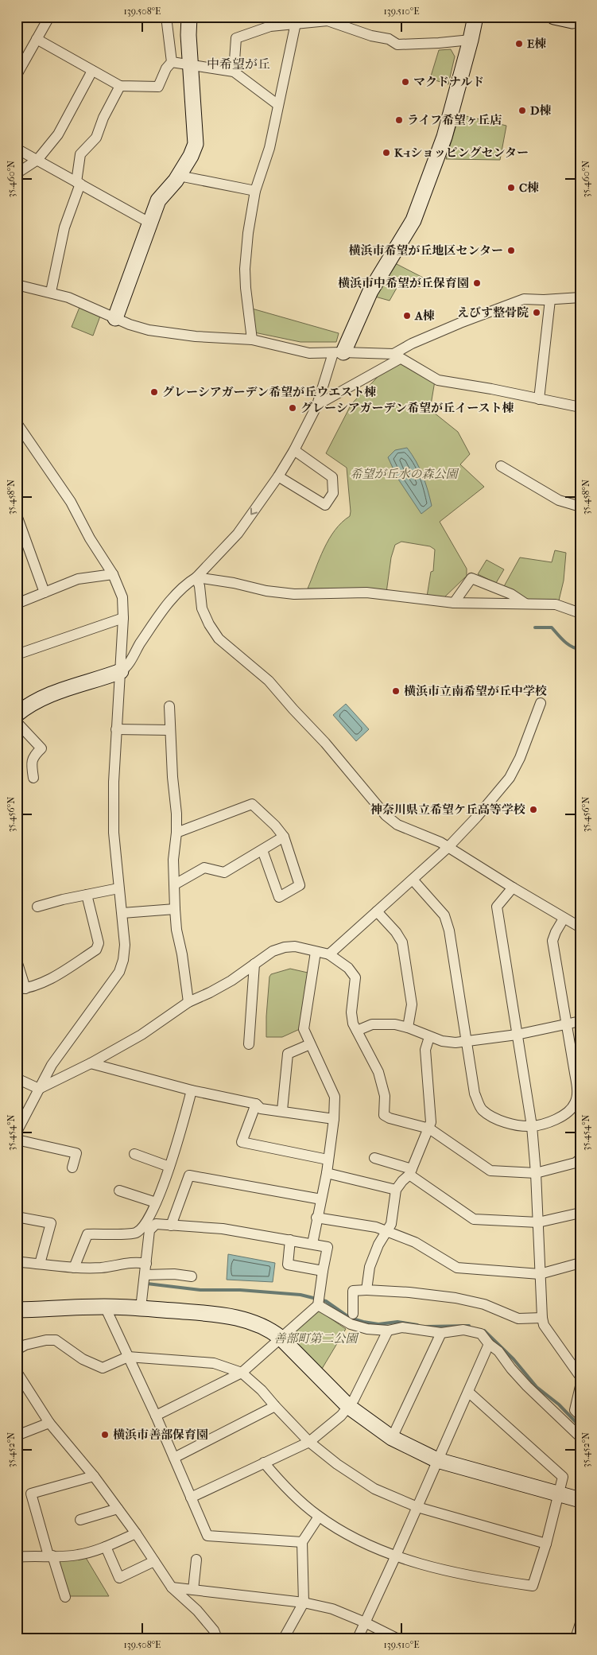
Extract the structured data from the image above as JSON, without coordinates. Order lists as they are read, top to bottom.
{
  "districts": ["中希望が丘"],
  "parks": ["希望が丘水の森公園", "善部町第二公園"],
  "places": [
    "E棟",
    "マクドナルド",
    "D棟",
    "ライフ希望ヶ丘店",
    "K-1ショッピングセンター",
    "C棟",
    "横浜市希望が丘地区センター",
    "横浜市中希望が丘保育園",
    "えびす整骨院",
    "A棟",
    "グレーシアガーデン希望が丘ウエスト棟",
    "グレーシアガーデン希望が丘イースト棟",
    "横浜市立南希望が丘中学校",
    "神奈川県立希望ケ丘高等学校",
    "横浜市善部保育園"
  ],
  "coordinates": [
    "139.508°E",
    "139.510°E",
    "35.460°N",
    "35.458°N",
    "35.456°N",
    "35.454°N",
    "35.452°N"
  ]
}
